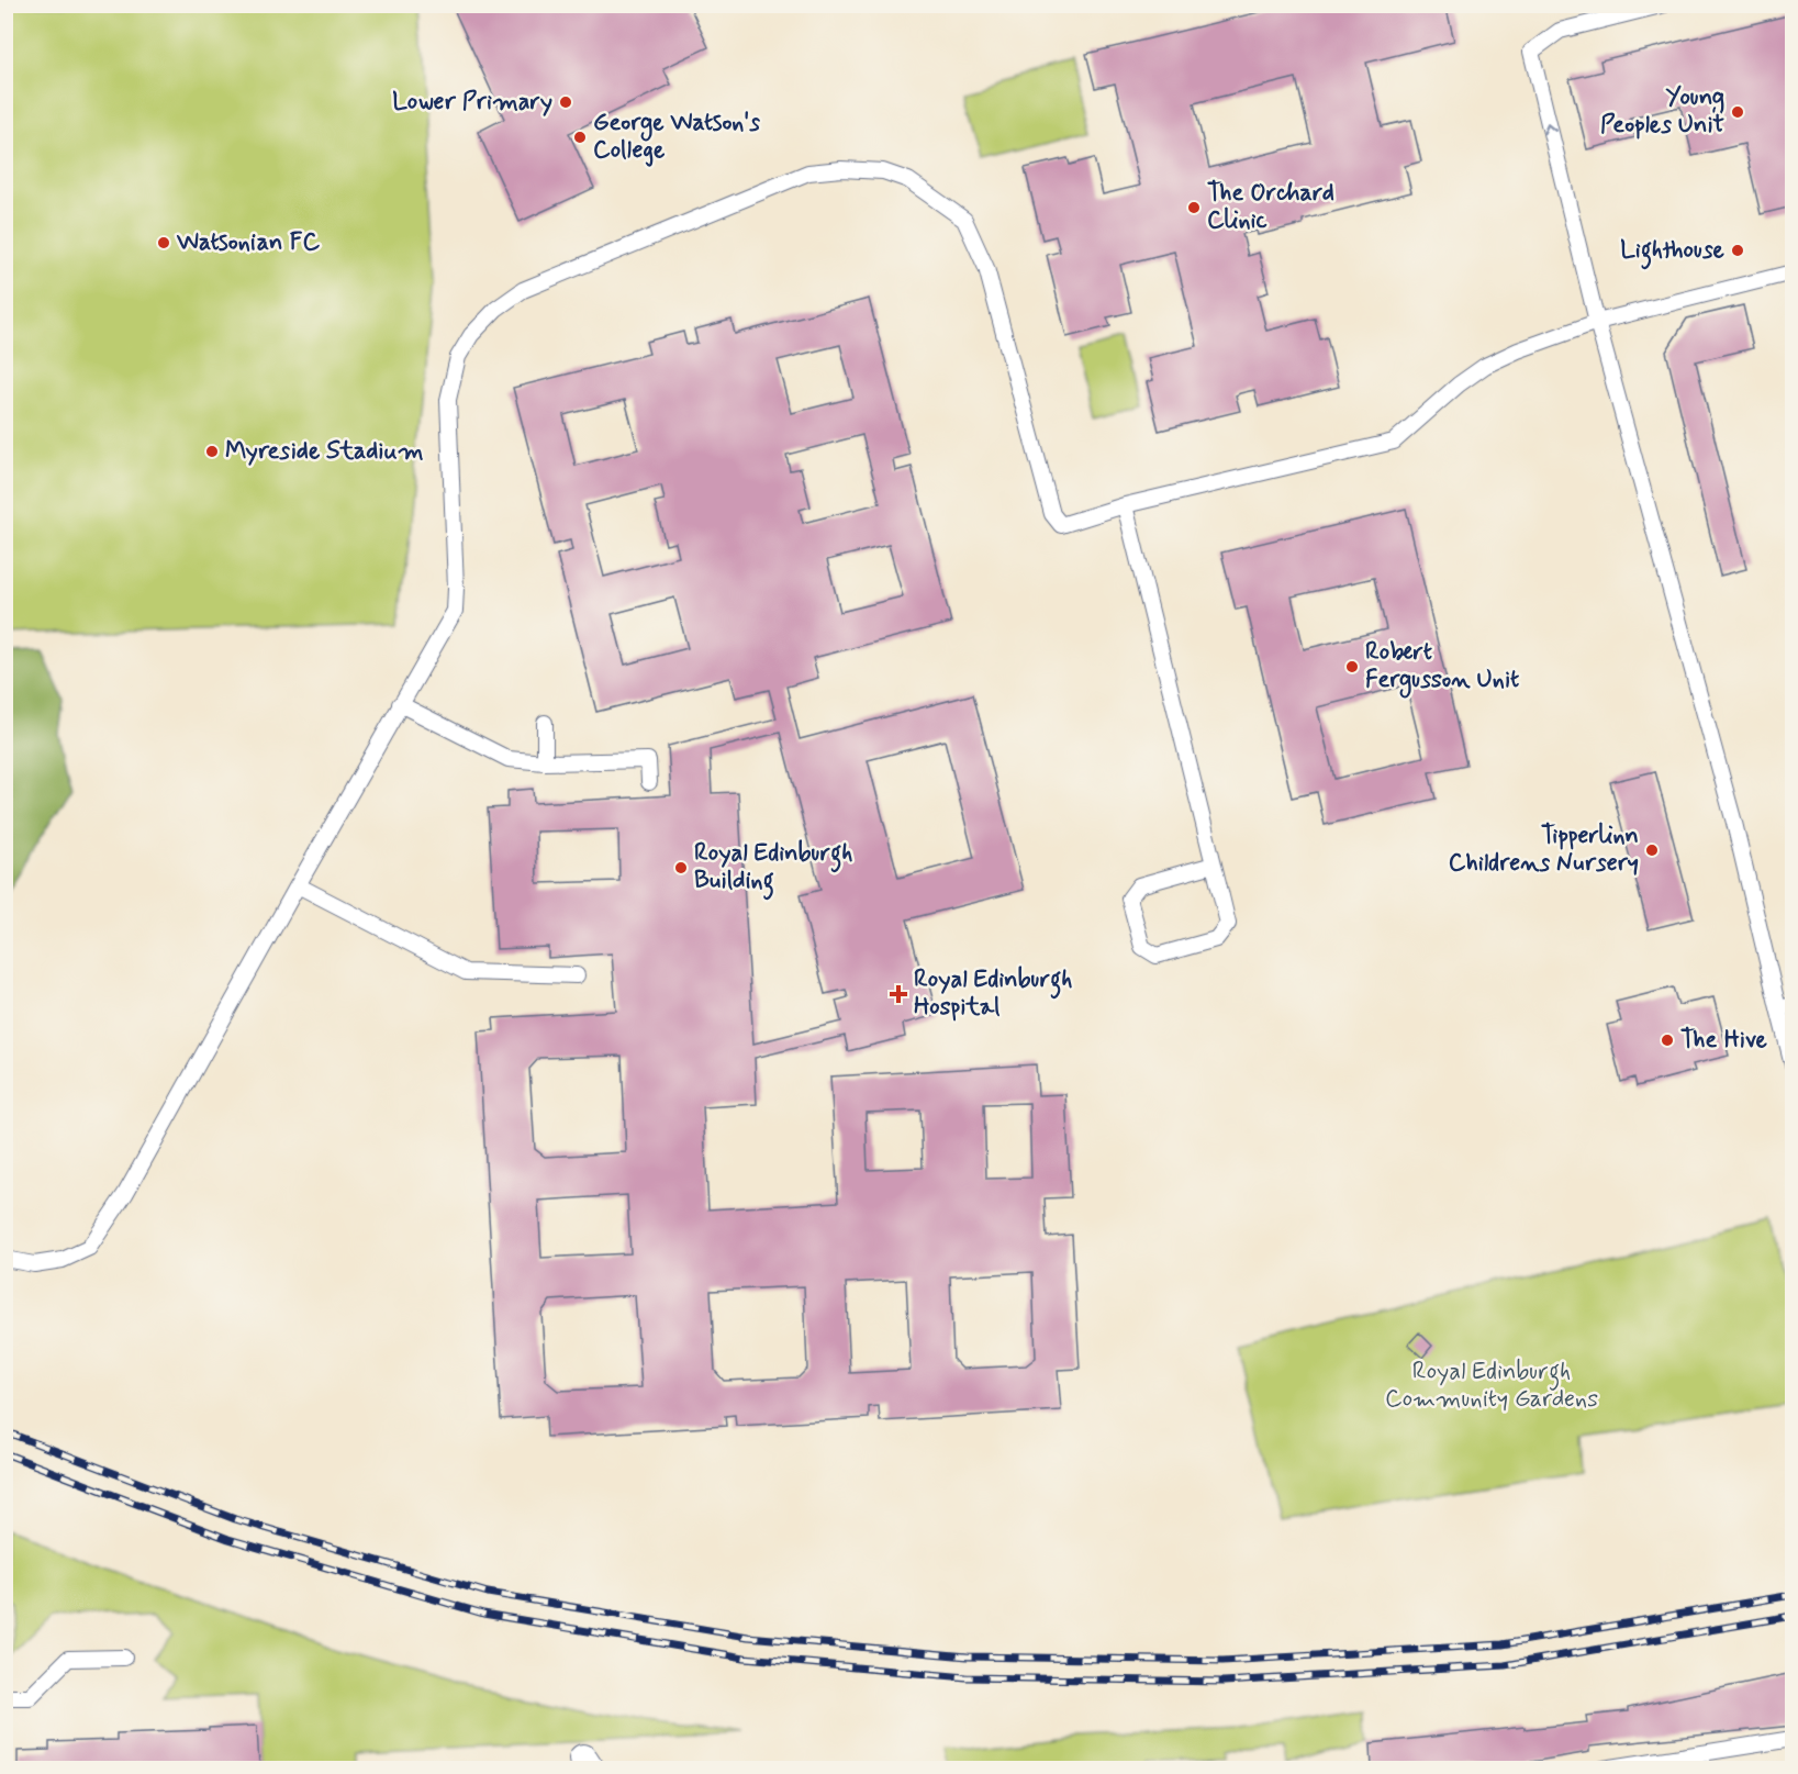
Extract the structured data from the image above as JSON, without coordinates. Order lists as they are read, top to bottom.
{
  "parks": ["Royal Edinburgh Community Gardens"],
  "places": {
    "other": [
      "Lower Primary",
      "Young Peoples Unit",
      "George Watson's College",
      "The Orchard Clinic",
      "Watsonian FC",
      "Lighthouse",
      "Myreside Stadium",
      "Robert Fergusson Unit",
      "Tipperlinn Childrens Nursery",
      "Royal Edinburgh Building",
      "The Hive"
    ],
    "health": ["Royal Edinburgh Hospital"]
  }
}
